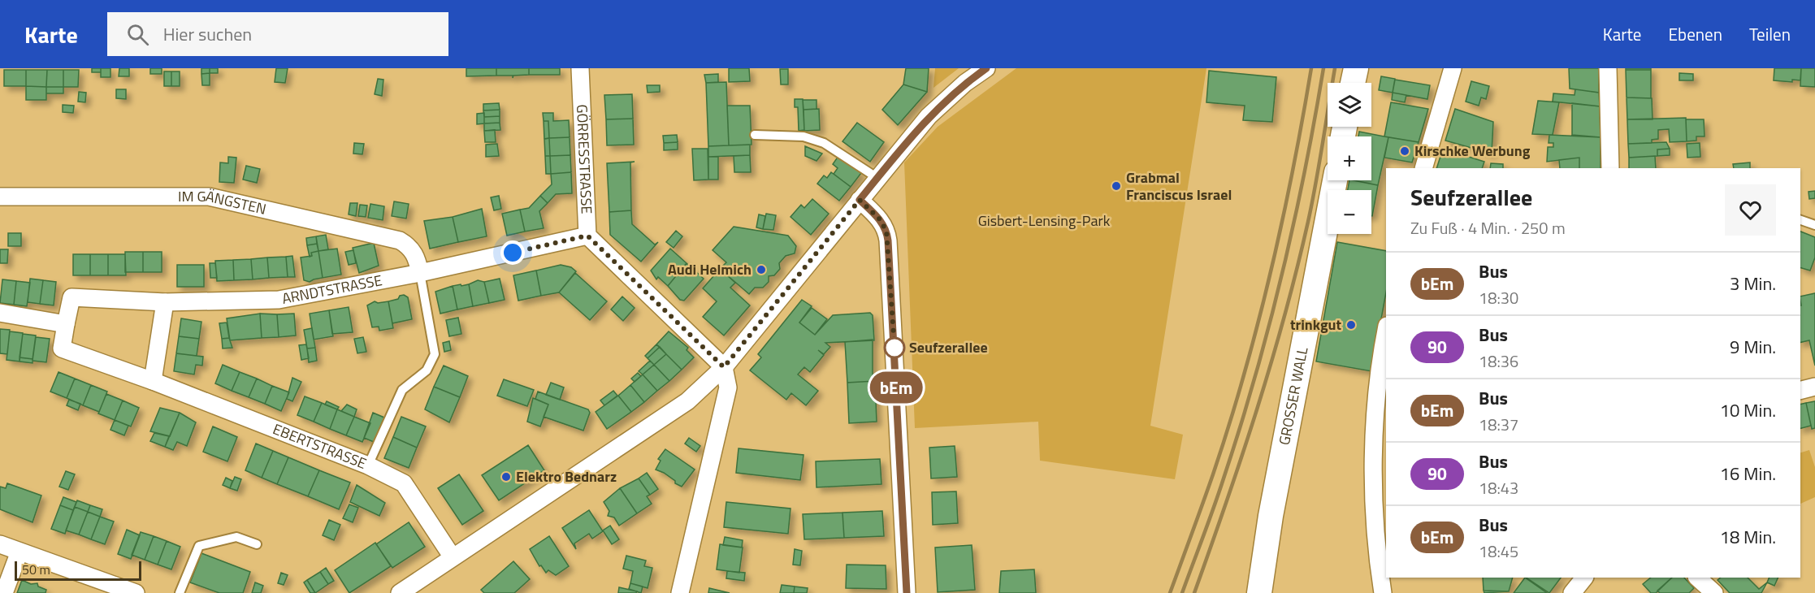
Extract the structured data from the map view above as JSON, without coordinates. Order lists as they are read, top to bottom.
{
  "streets": {
    "main road": ["GROSSER WALL"],
    "street": [
      "GÖRRESSTRASSE",
      "IM GÄNGSTEN",
      "ARNDTSTRASSE",
      "EBERTSTRASSE"
    ]
  },
  "crossings": [
    ["GÖRRESSTRASSE", "ARNDTSTRASSE"],
    ["IM GÄNGSTEN", "ARNDTSTRASSE"],
    ["ARNDTSTRASSE", "EBERTSTRASSE"]
  ],
  "parks": ["Gisbert-Lensing-Park"],
  "places": [
    "Kirschke Werbung",
    "Grabmal Franciscus Israel",
    "Audi Helmich",
    "trinkgut",
    "Seufzerallee",
    "Elektro Bednarz"
  ],
  "lines": ["bus line bEm"],
  "scale_bar": "50 m",
  "page": {
    "header": "Karte",
    "search": "Hier suchen",
    "nav": ["Karte", "Ebenen", "Teilen"],
    "on_map": "bEm",
    "map_buttons": ["+", "−"],
    "heading": ["Seufzerallee", "Zu Fuß · 4 Min. · 250 m"],
    "list": [
      {
        "mark": "bEm",
        "name": "Bus",
        "note": "18:30",
        "value": "3 Min."
      },
      {
        "mark": "90",
        "name": "Bus",
        "note": "18:36",
        "value": "9 Min."
      },
      {
        "mark": "bEm",
        "name": "Bus",
        "note": "18:37",
        "value": "10 Min."
      },
      {
        "mark": "90",
        "name": "Bus",
        "note": "18:43",
        "value": "16 Min."
      },
      {
        "mark": "bEm",
        "name": "Bus",
        "note": "18:45",
        "value": "18 Min."
      }
    ],
    "scale": "50 m"
  }
}
